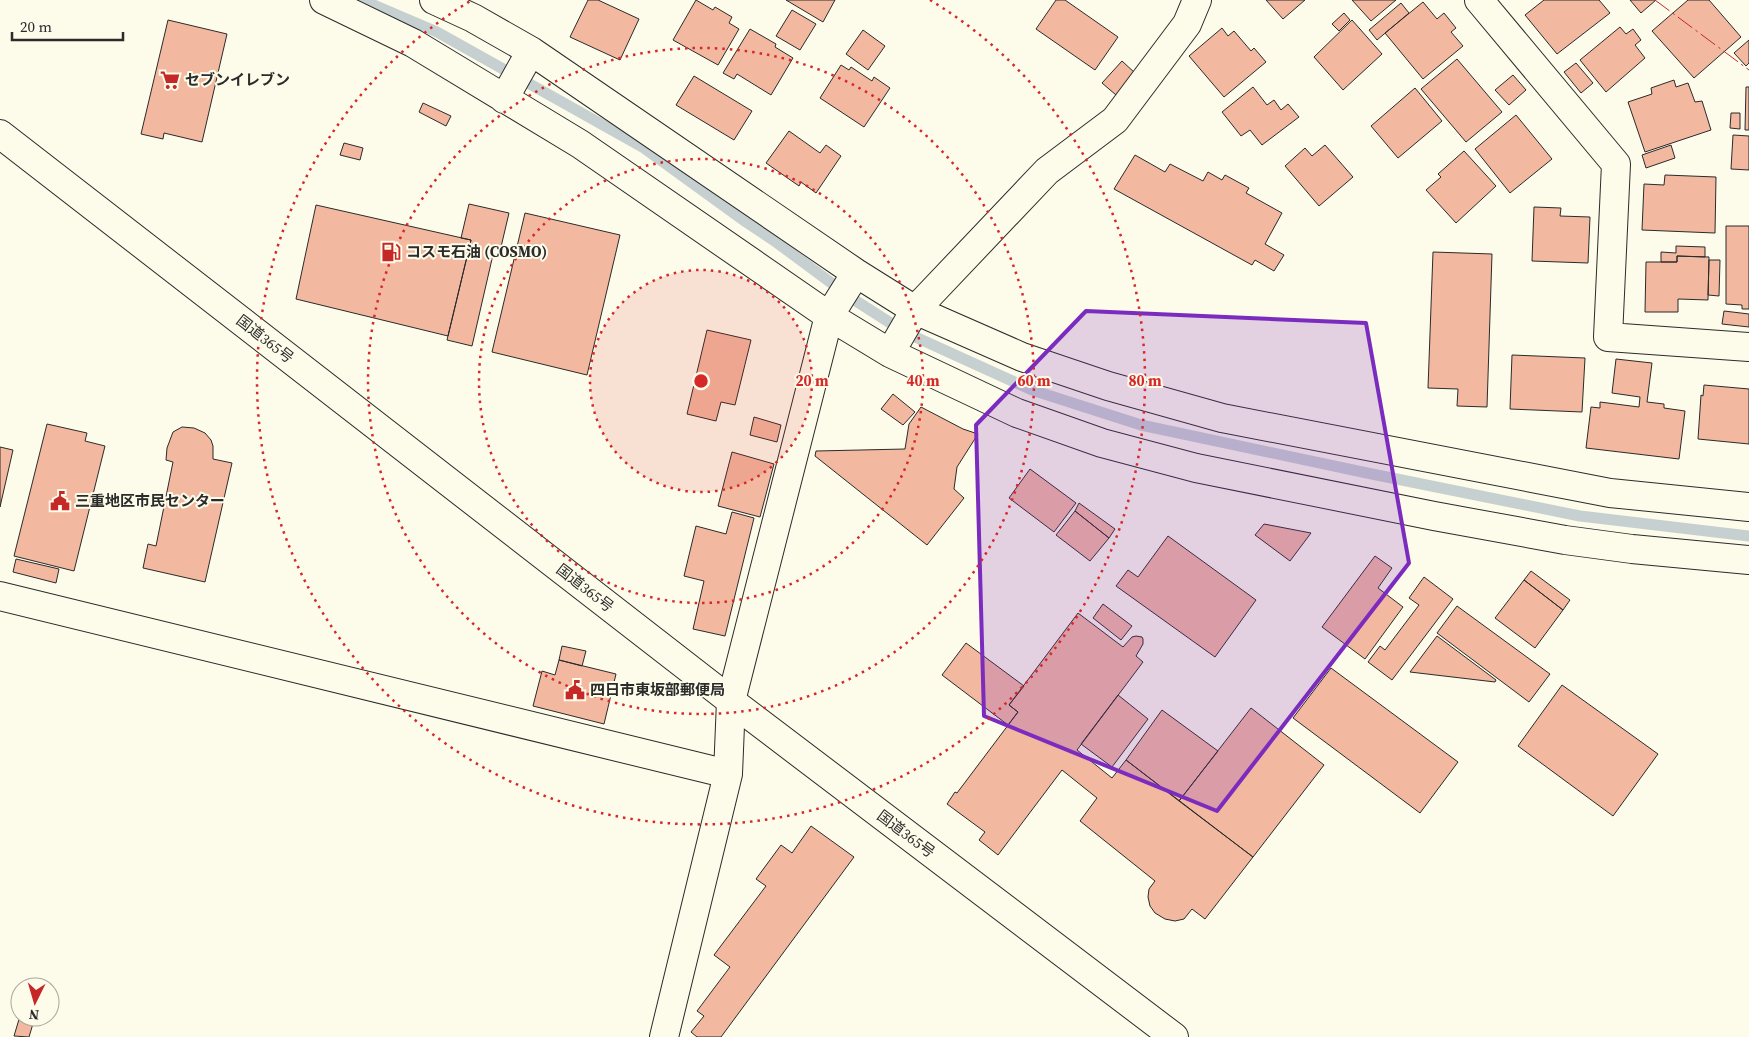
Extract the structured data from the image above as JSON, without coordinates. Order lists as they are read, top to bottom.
{
  "streets": {
    "main road": ["国道365号"]
  },
  "places": {
    "supermarket": ["セブンイレブン"],
    "fuel station": ["コスモ石油 (COSMO)"],
    "public building": ["三重地区市民センター", "四日市東坂部郵便局"]
  },
  "scale_bar": "20 m",
  "north": "bottom",
  "rings": [
    "20 m",
    "40 m",
    "60 m",
    "80 m"
  ]
}
